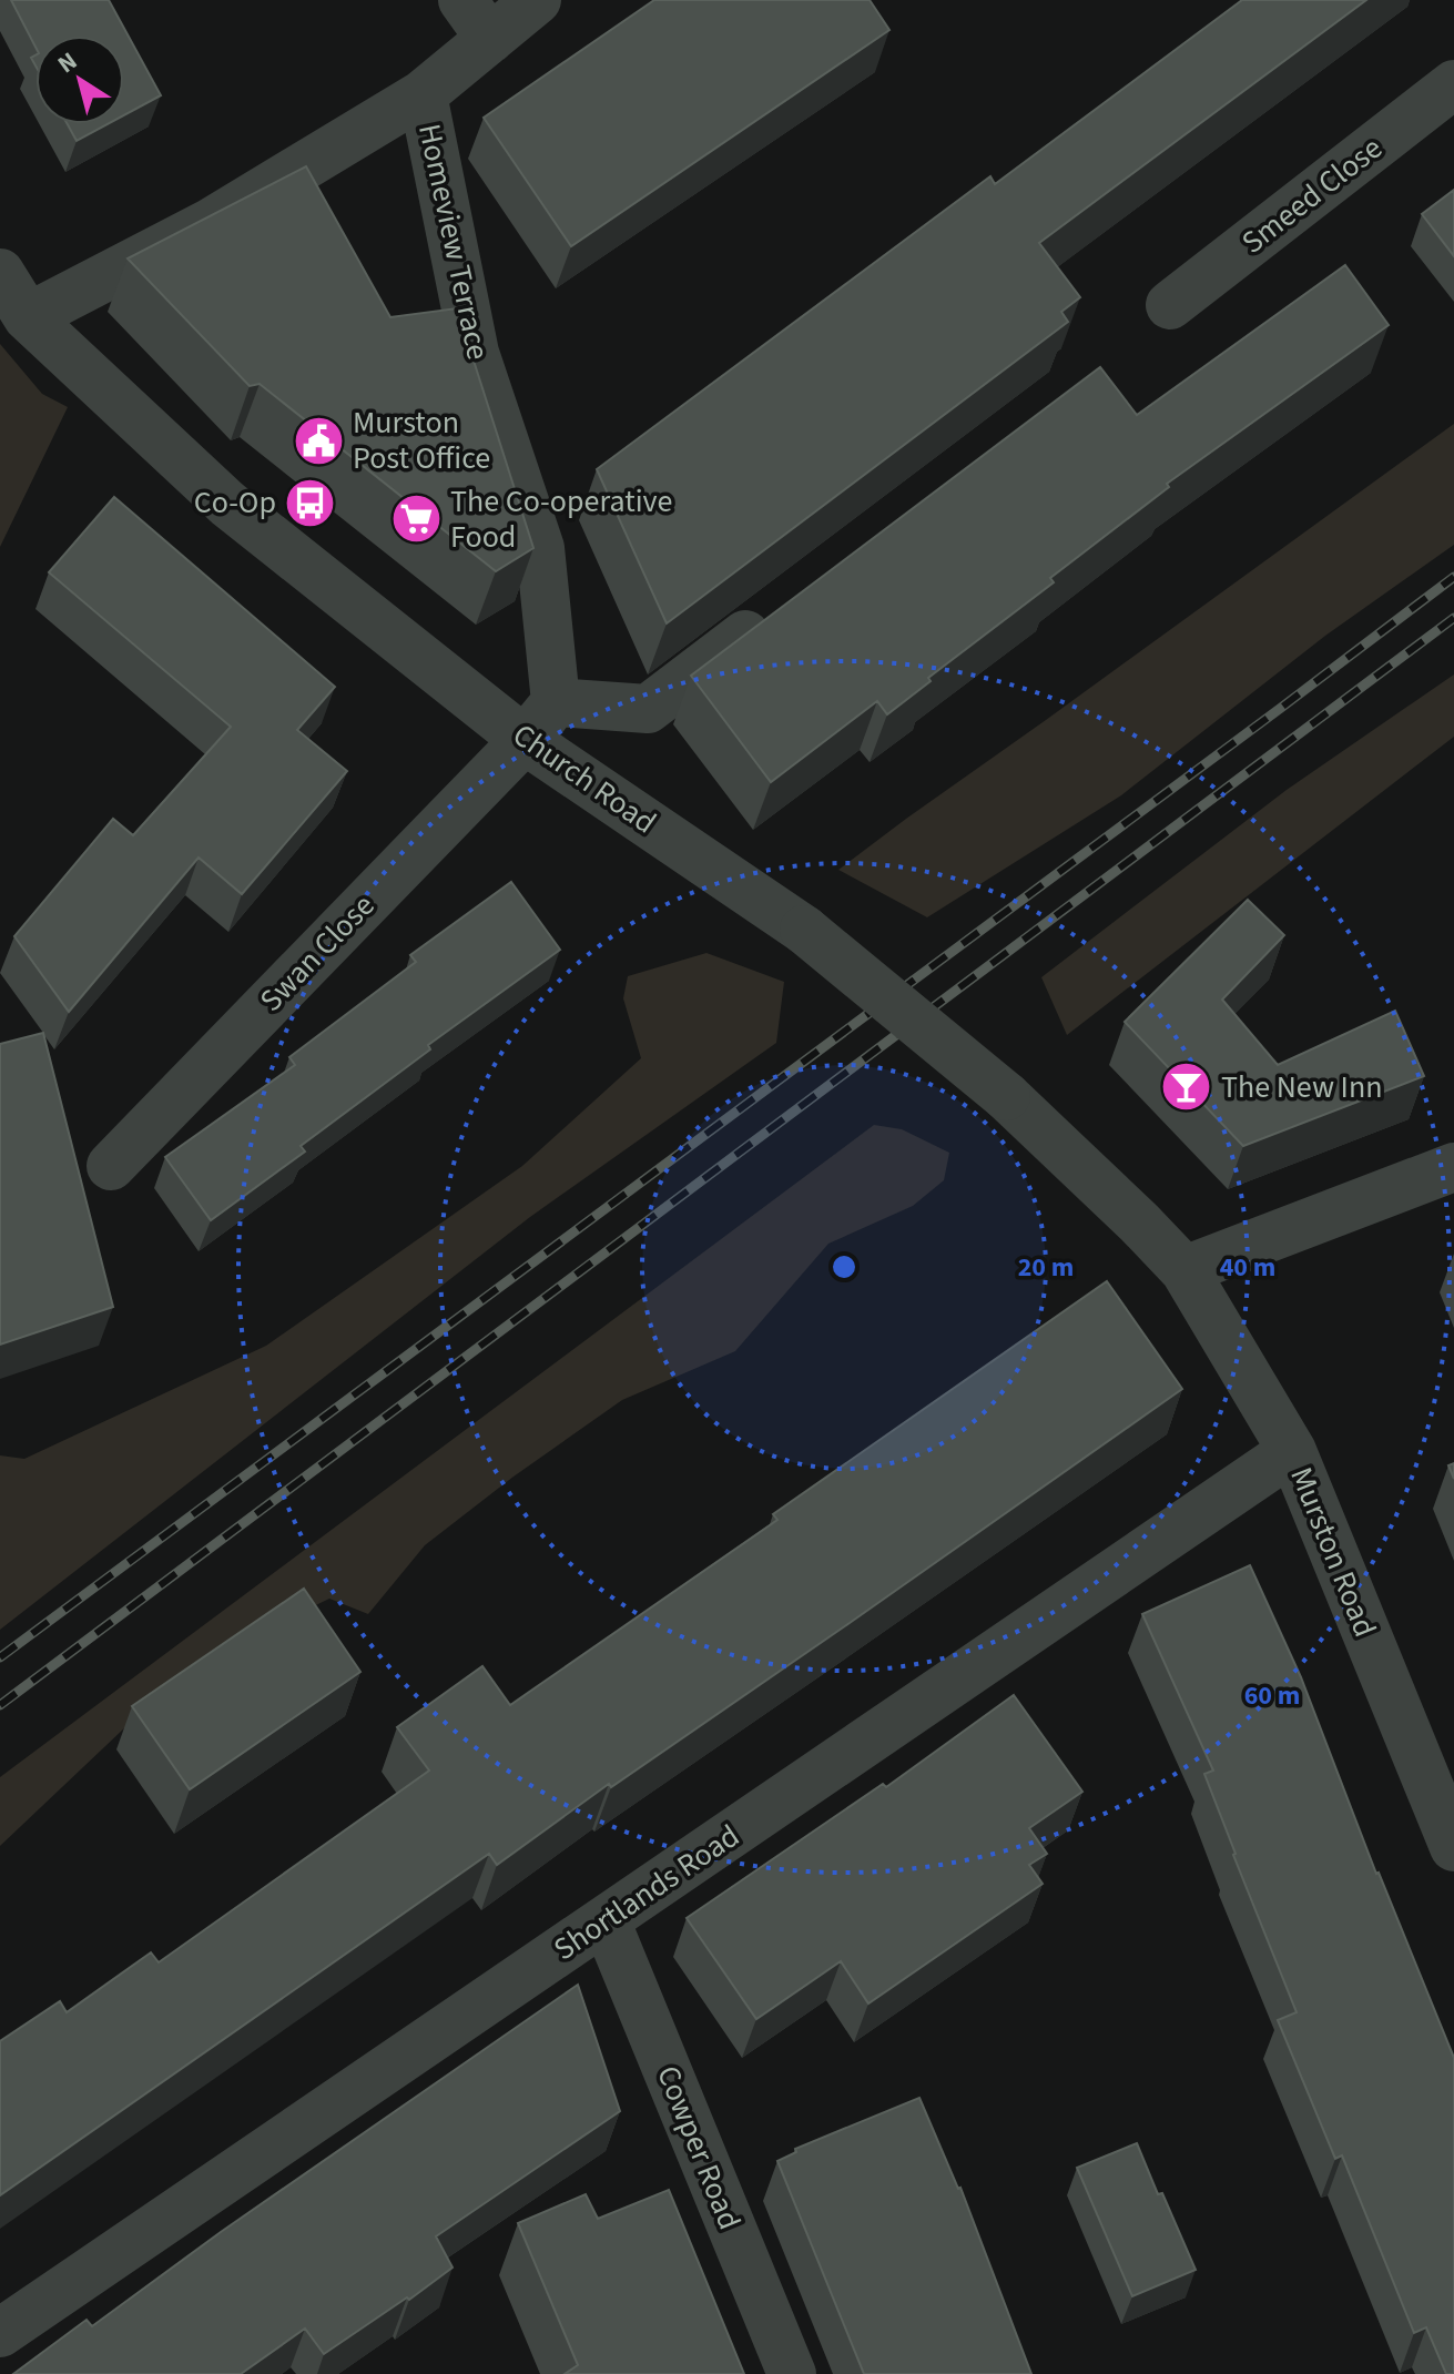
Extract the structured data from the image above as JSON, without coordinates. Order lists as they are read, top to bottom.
{
  "streets": {
    "street": [
      "Smeed Close",
      "Homeview Terrace",
      "Church Road",
      "Swan Close",
      "Murston Road",
      "Shortlands Road",
      "Cowper Road"
    ]
  },
  "crossings": [
    ["Church Road", "Swan Close"],
    ["Church Road", "Murston Road"],
    ["Murston Road", "Shortlands Road"],
    ["Shortlands Road", "Cowper Road"]
  ],
  "places": {
    "public building": ["Murston Post Office"],
    "bus stop": ["Co-Op"],
    "supermarket": ["The Co-operative Food"],
    "bar": ["The New Inn"]
  },
  "north": "top left",
  "rings": ["20 m", "40 m", "60 m"]
}
